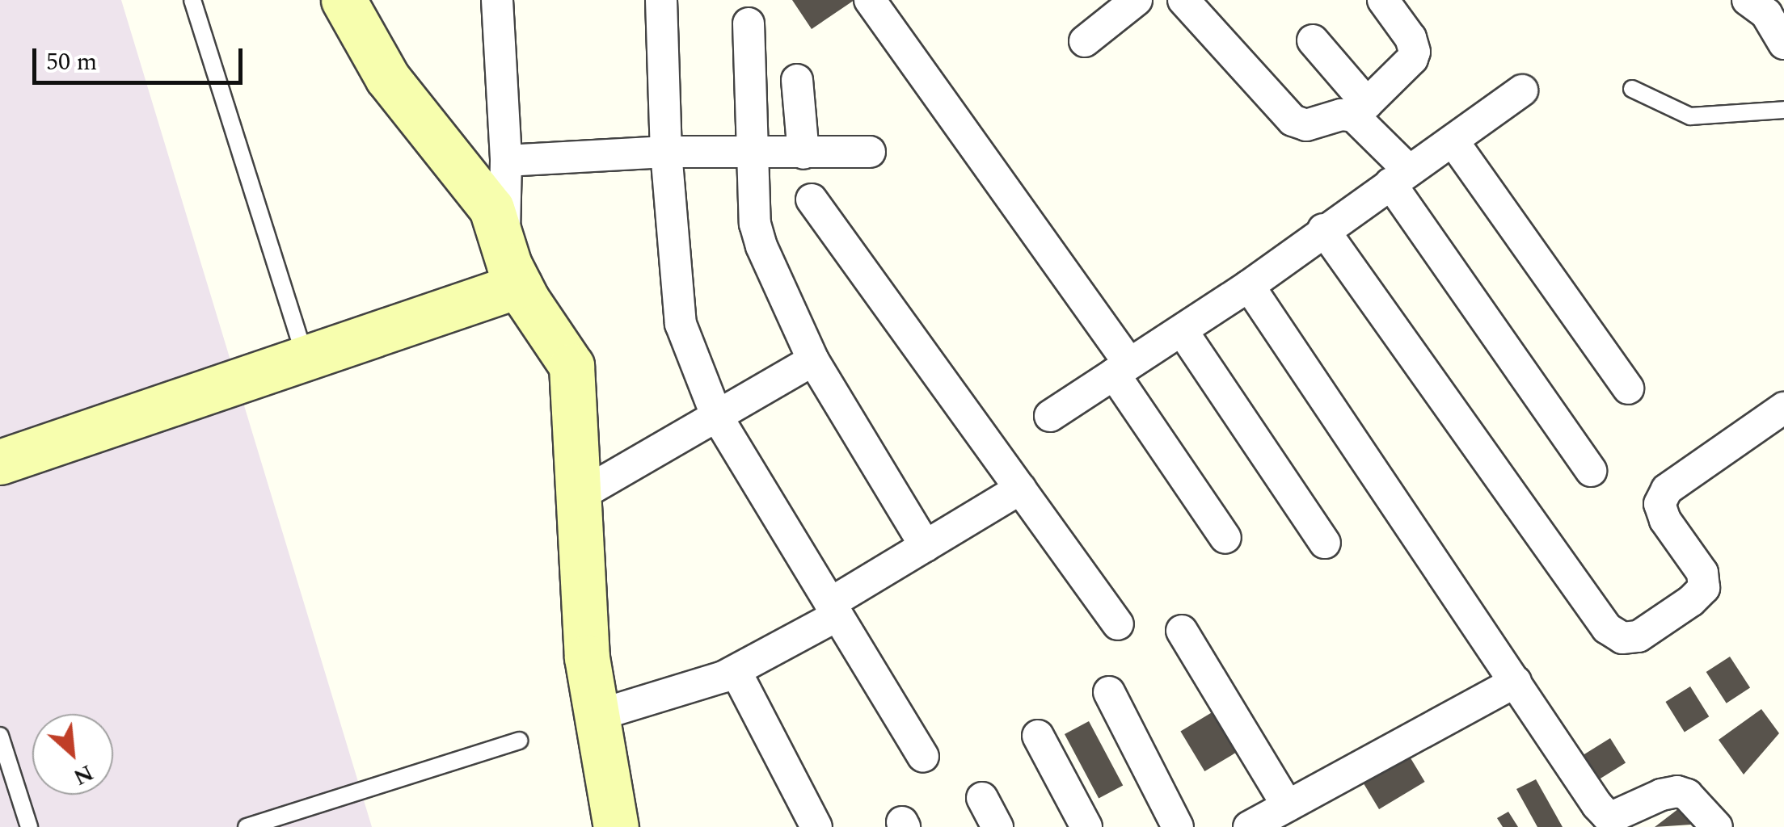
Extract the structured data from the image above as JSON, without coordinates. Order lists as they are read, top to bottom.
{
  "scale_bar": "50 m",
  "north": "bottom right"
}
